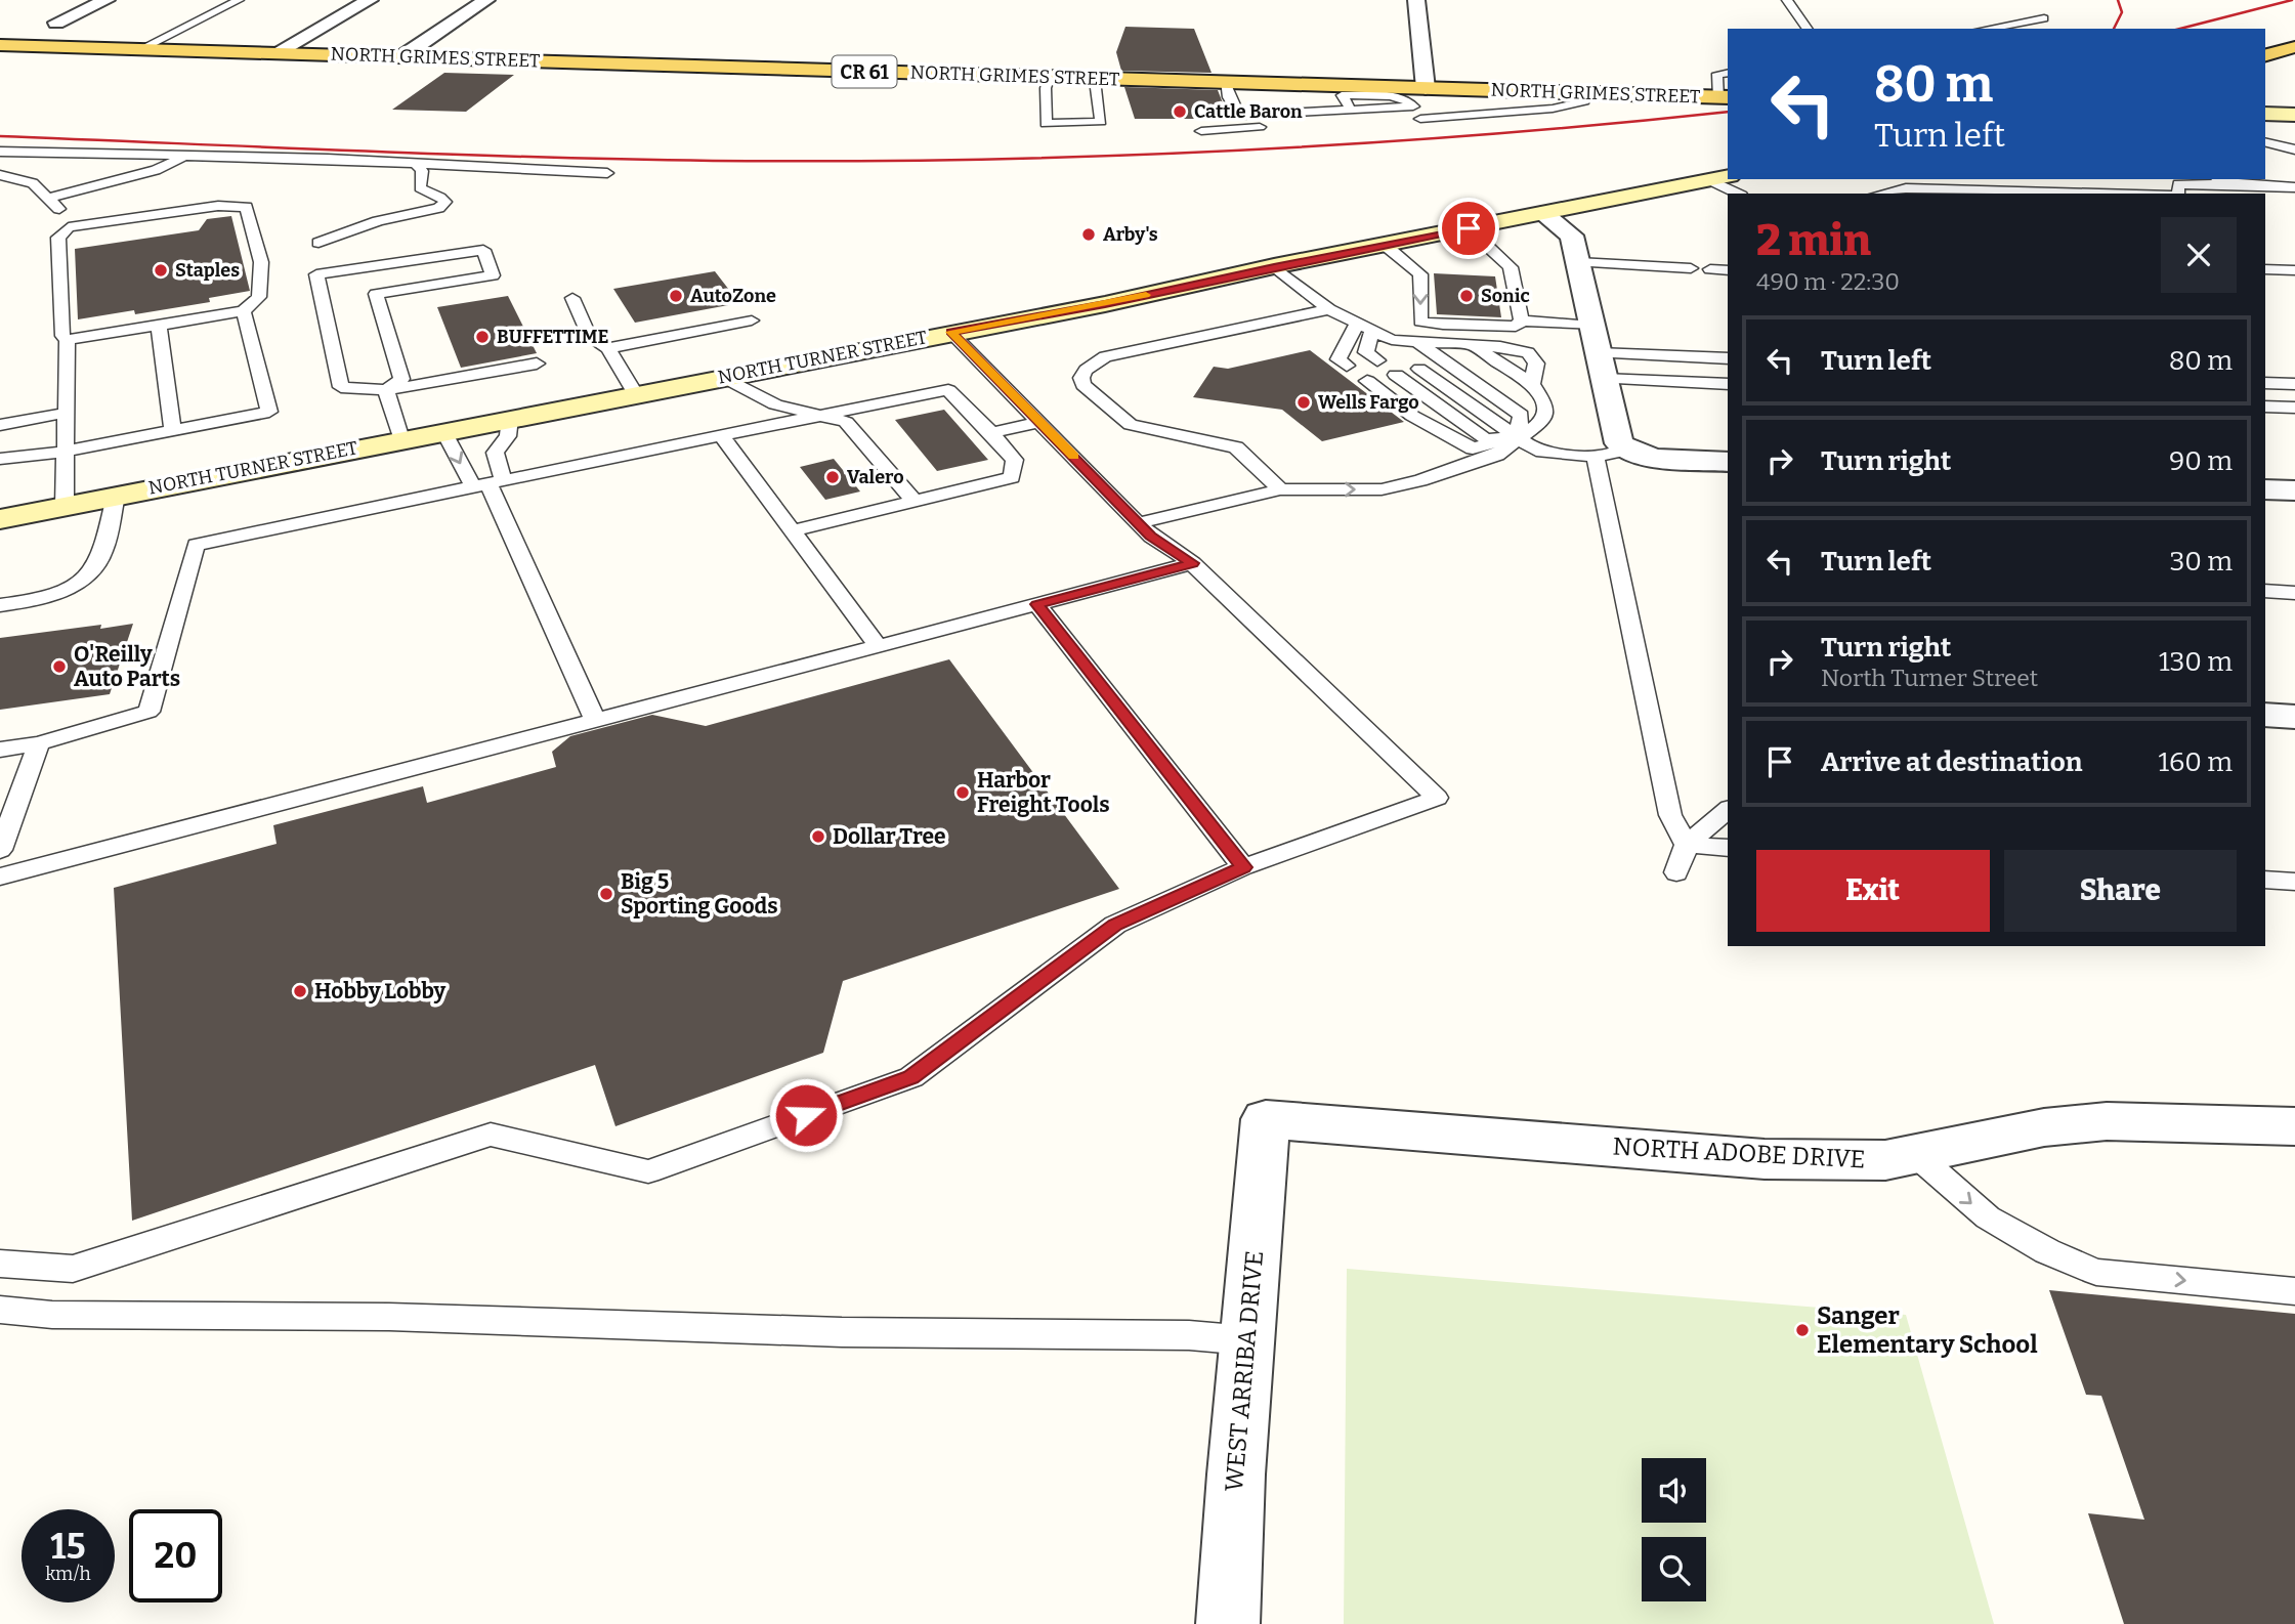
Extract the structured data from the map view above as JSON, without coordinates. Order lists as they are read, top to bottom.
{
  "streets": {
    "main road": ["NORTH GRIMES STREET", "CR 61", "NORTH TURNER STREET"],
    "street": ["NORTH ADOBE DRIVE", "WEST ARRIBA DRIVE"]
  },
  "crossings": [
    ["NORTH ADOBE DRIVE", "WEST ARRIBA DRIVE"]
  ],
  "places": [
    "Cattle Baron",
    "Arby's",
    "Staples",
    "AutoZone",
    "Sonic",
    "BUFFETTIME",
    "Wells Fargo",
    "Valero",
    "O'Reilly Auto Parts",
    "Harbor Freight Tools",
    "Dollar Tree",
    "Big 5 Sporting Goods",
    "Hobby Lobby",
    "Sanger Elementary School"
  ],
  "page": {
    "turn": ["80 m", "Turn left"],
    "heading": ["2 min", "490 m · 22:30"],
    "list": [
      {
        "name": "Turn left",
        "value": "80 m"
      },
      {
        "name": "Turn right",
        "value": "90 m"
      },
      {
        "name": "Turn left",
        "value": "30 m"
      },
      {
        "name": "Turn right",
        "note": "North Turner Street",
        "value": "130 m"
      },
      {
        "name": "Arrive at destination",
        "value": "160 m"
      }
    ],
    "buttons": ["Exit", "Share"],
    "speed": "15 km/h",
    "limit": "20"
  }
}
